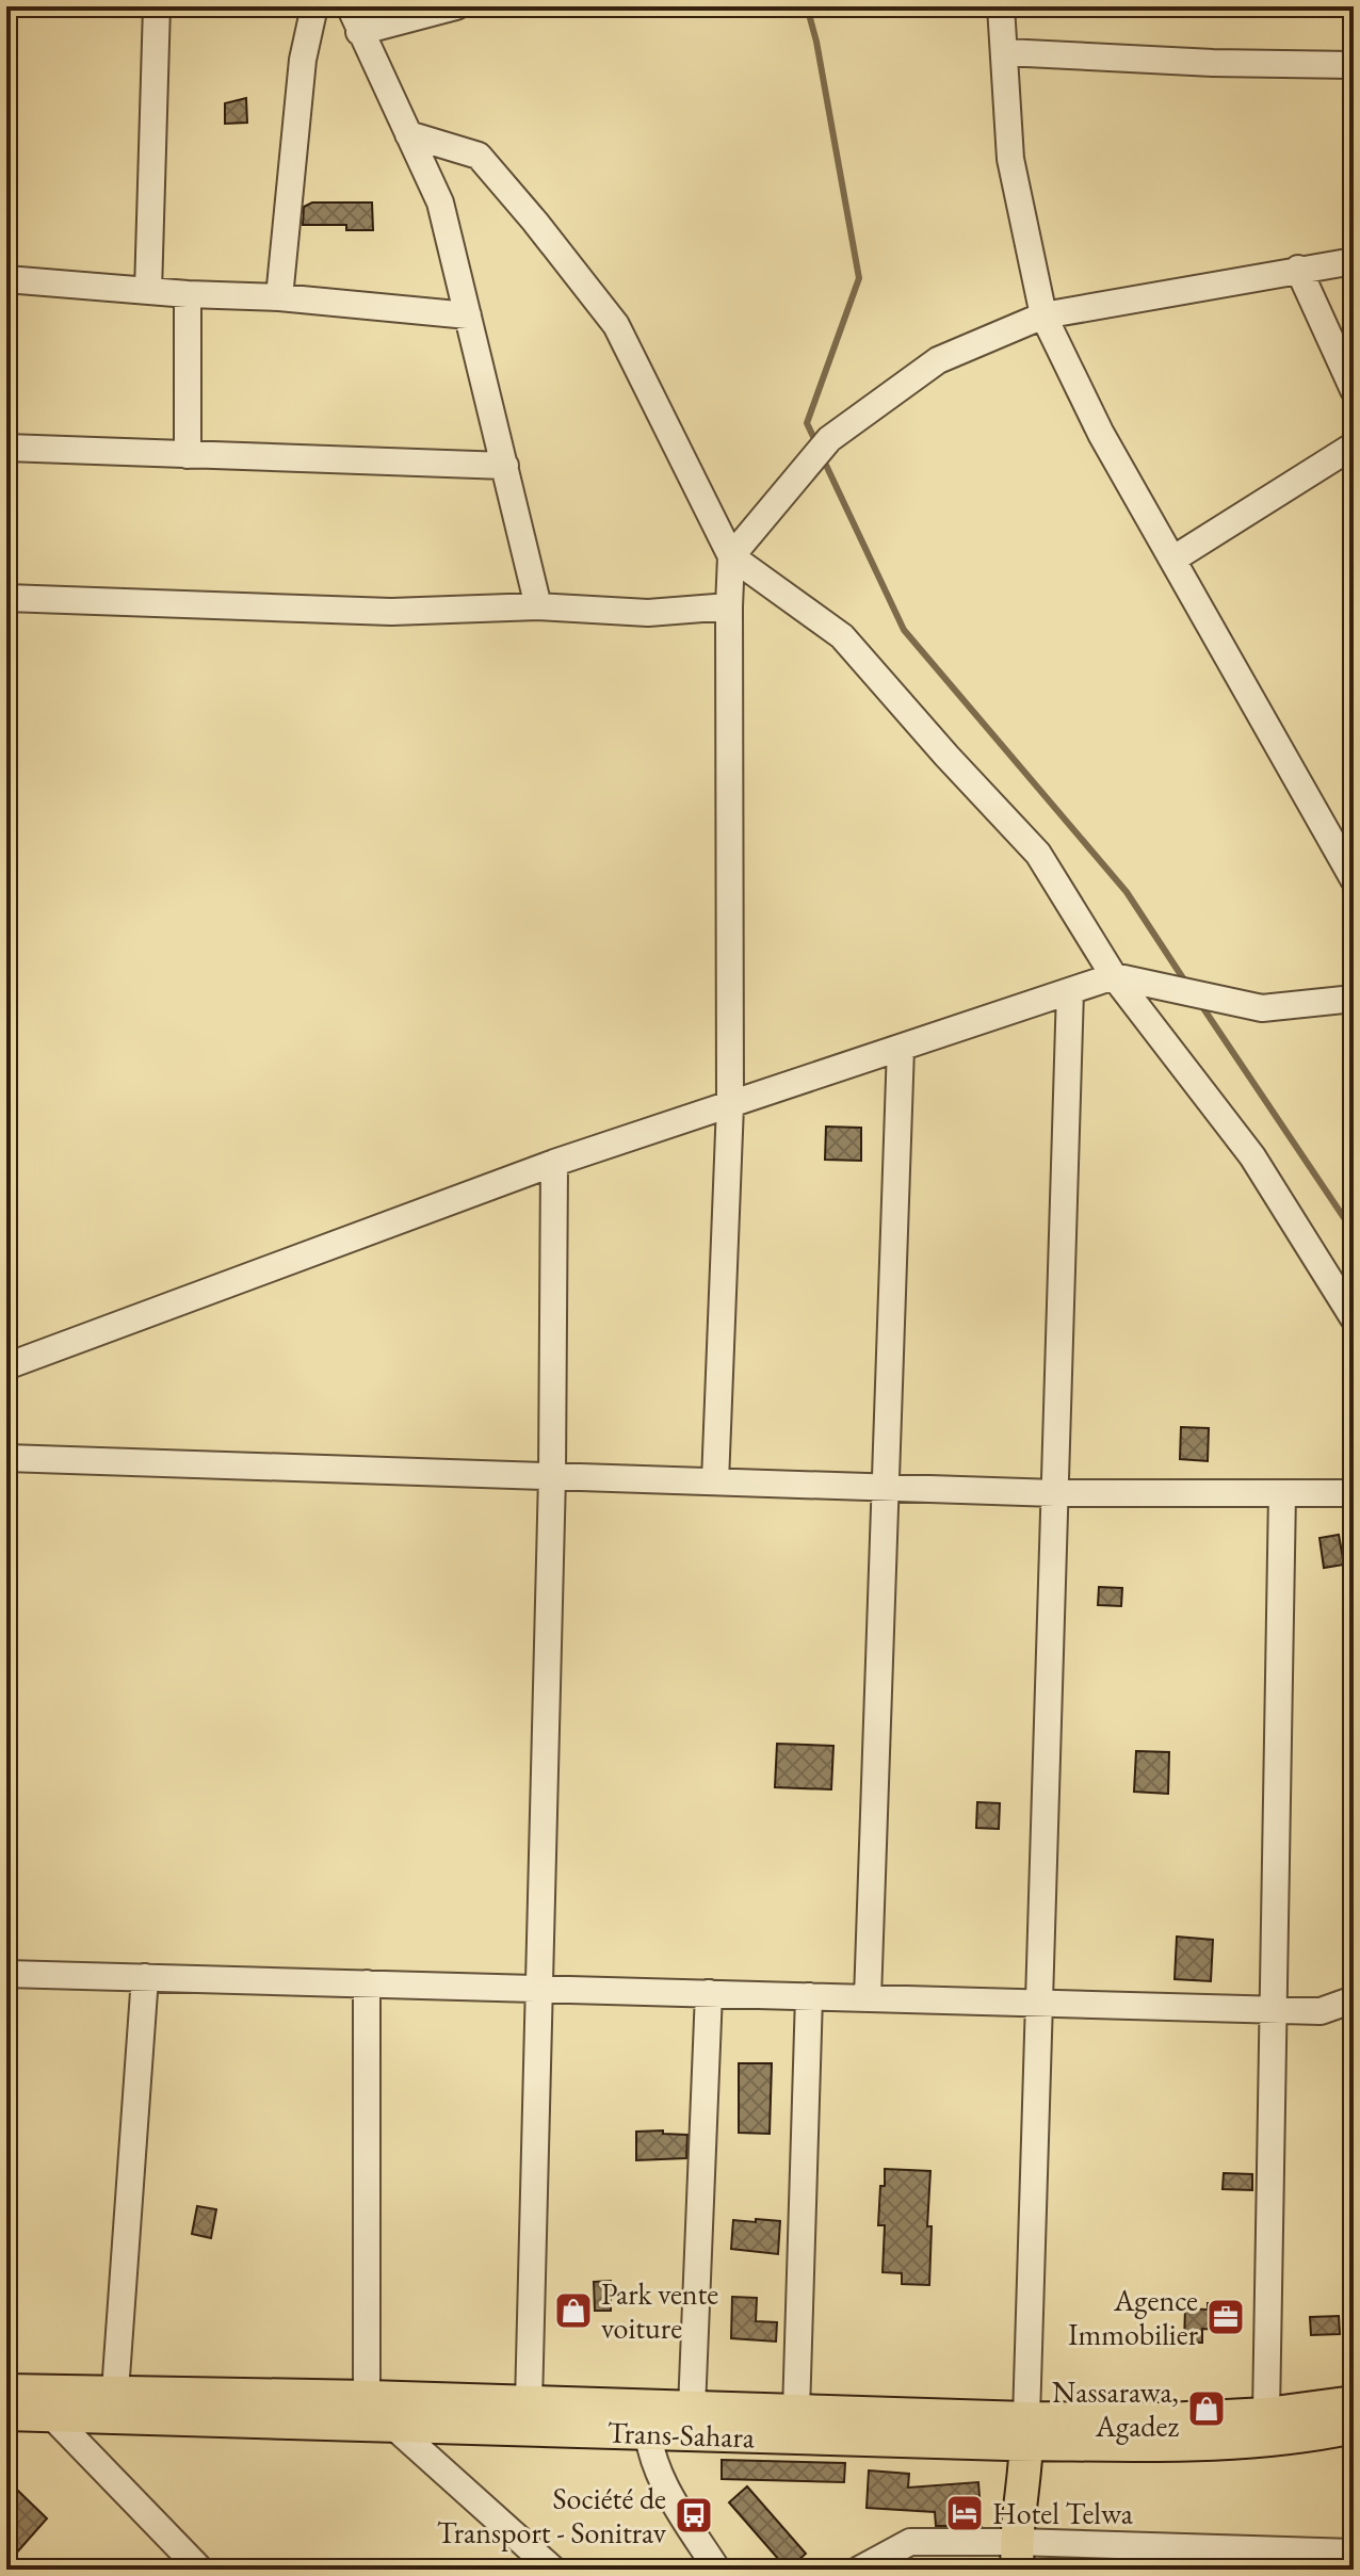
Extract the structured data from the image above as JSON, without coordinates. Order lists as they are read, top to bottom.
{
  "streets": {
    "main road": ["Trans-Sahara"]
  },
  "places": {
    "shop": ["Park vente voiture", "Nassarawa, Agadez"],
    "office": ["Agence Immobilier"],
    "hotel": ["Hotel Telwa"],
    "bus stop": ["Société de Transport - Sonitrav"]
  }
}
